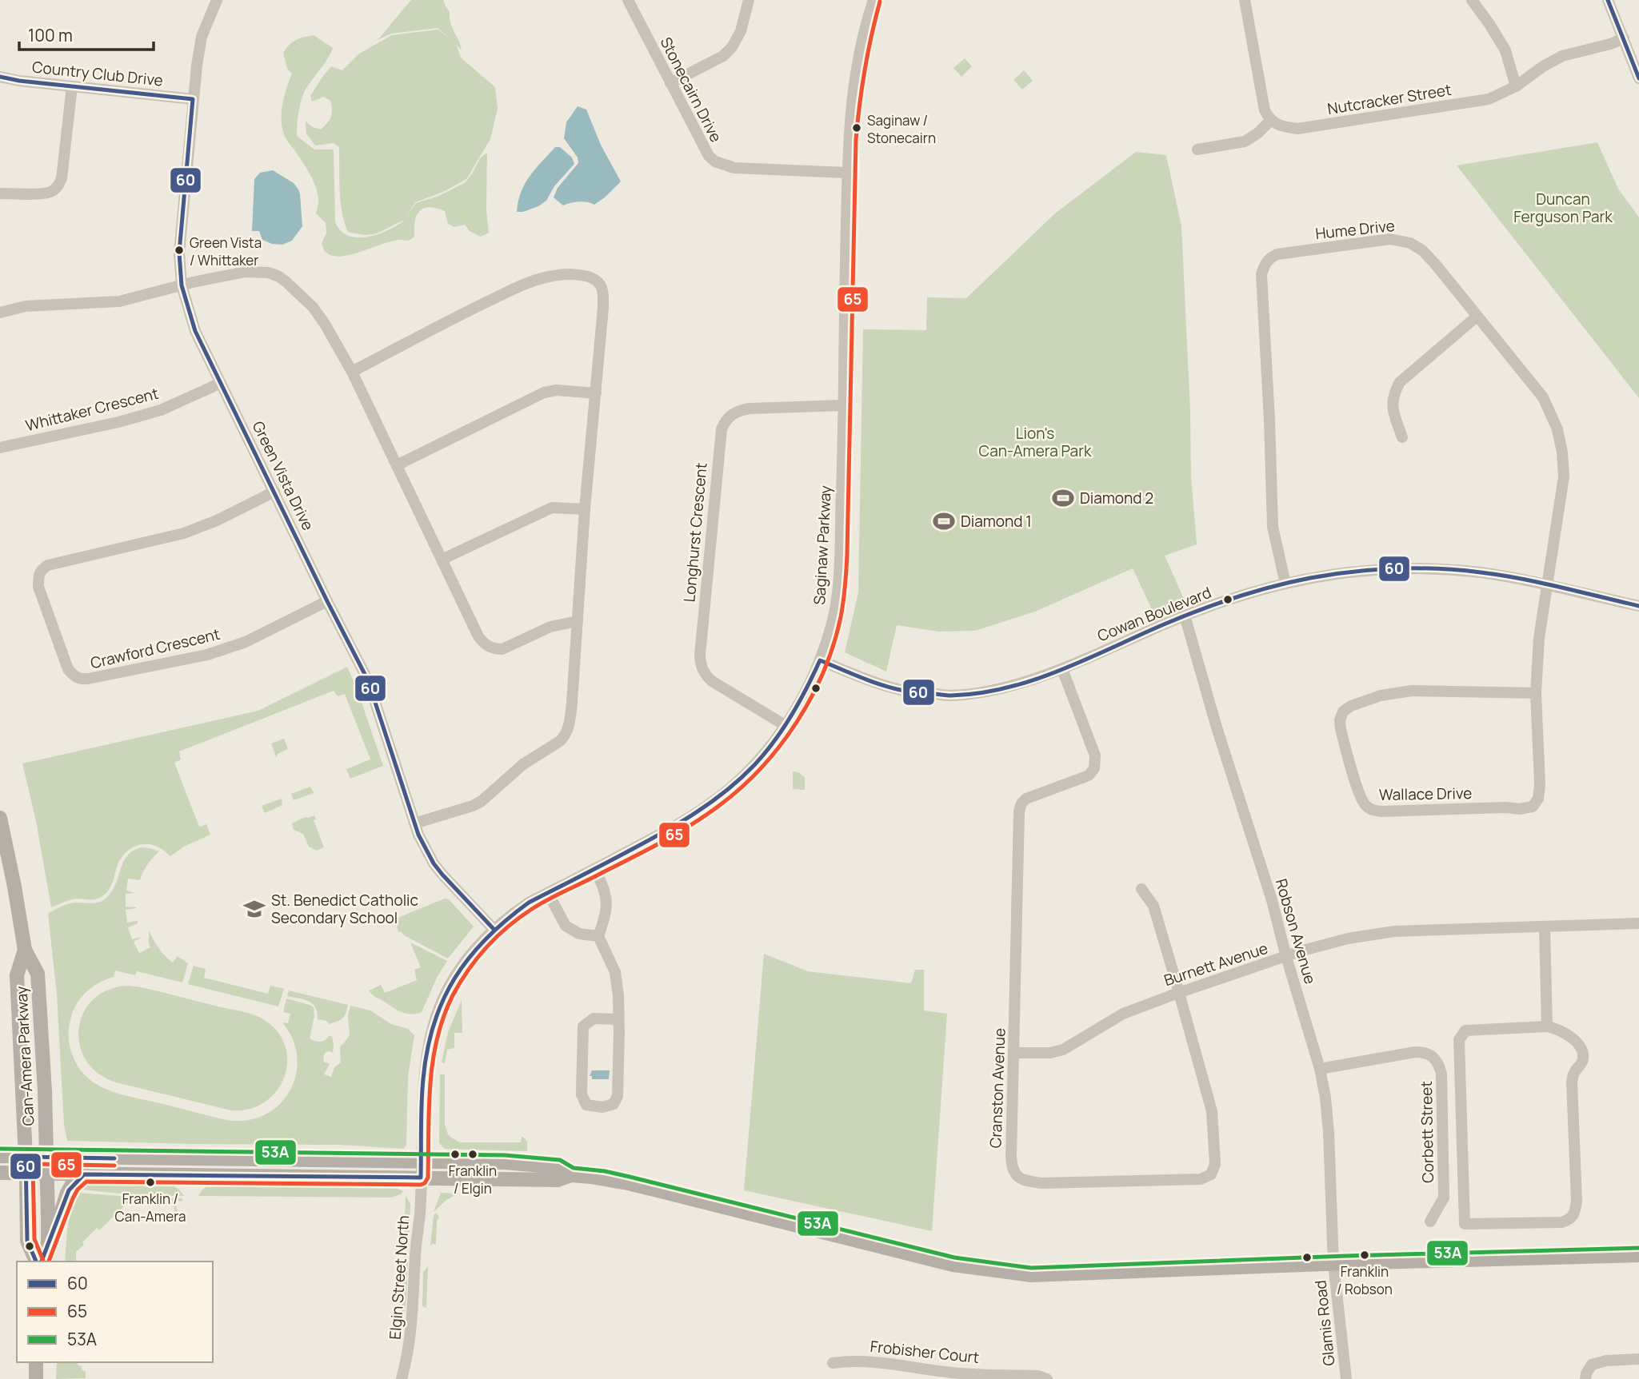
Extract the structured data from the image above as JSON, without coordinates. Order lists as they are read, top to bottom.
{
  "streets": {
    "main road": ["Can-Amera Parkway"],
    "street": [
      "Country Club Drive",
      "Stonecairn Drive",
      "Nutcracker Street",
      "Hume Drive",
      "Whittaker Crescent",
      "Green Vista Drive",
      "Longhurst Crescent",
      "Saginaw Parkway",
      "Cowan Boulevard",
      "Crawford Crescent",
      "Wallace Drive",
      "Robson Avenue",
      "Burnett Avenue",
      "Cranston Avenue",
      "Corbett Street",
      "Elgin Street North",
      "Glamis Road",
      "Frobisher Court"
    ]
  },
  "crossings": [
    ["Country Club Drive", "Green Vista Drive"],
    ["Stonecairn Drive", "Saginaw Parkway"],
    ["Hume Drive", "Cowan Boulevard"],
    ["Hume Drive", "Wallace Drive"],
    ["Whittaker Crescent", "Green Vista Drive"],
    ["Green Vista Drive", "Saginaw Parkway"],
    ["Green Vista Drive", "Crawford Crescent"],
    ["Longhurst Crescent", "Saginaw Parkway"],
    ["Saginaw Parkway", "Cowan Boulevard"],
    ["Saginaw Parkway", "Elgin Street North"],
    ["Cowan Boulevard", "Wallace Drive"],
    ["Cowan Boulevard", "Robson Avenue"],
    ["Cowan Boulevard", "Cranston Avenue"],
    ["Robson Avenue", "Burnett Avenue"],
    ["Robson Avenue", "Corbett Street"],
    ["Robson Avenue", "Glamis Road"],
    ["Burnett Avenue", "Cranston Avenue"]
  ],
  "parks": ["Duncan Ferguson Park", "Lion's Can-Amera Park"],
  "places": {
    "other": [
      "Saginaw / Stonecairn",
      "Green Vista / Whittaker",
      "Franklin / Elgin",
      "Franklin / Can-Amera",
      "Franklin / Robson"
    ],
    "sports": ["Diamond 2", "Diamond 1"],
    "school or university": ["St. Benedict Catholic Secondary School"]
  },
  "lines": ["transit line 60", "transit line 65", "transit line 53A"],
  "legend": ["60", "65", "53A"],
  "scale_bar": "100 m"
}
